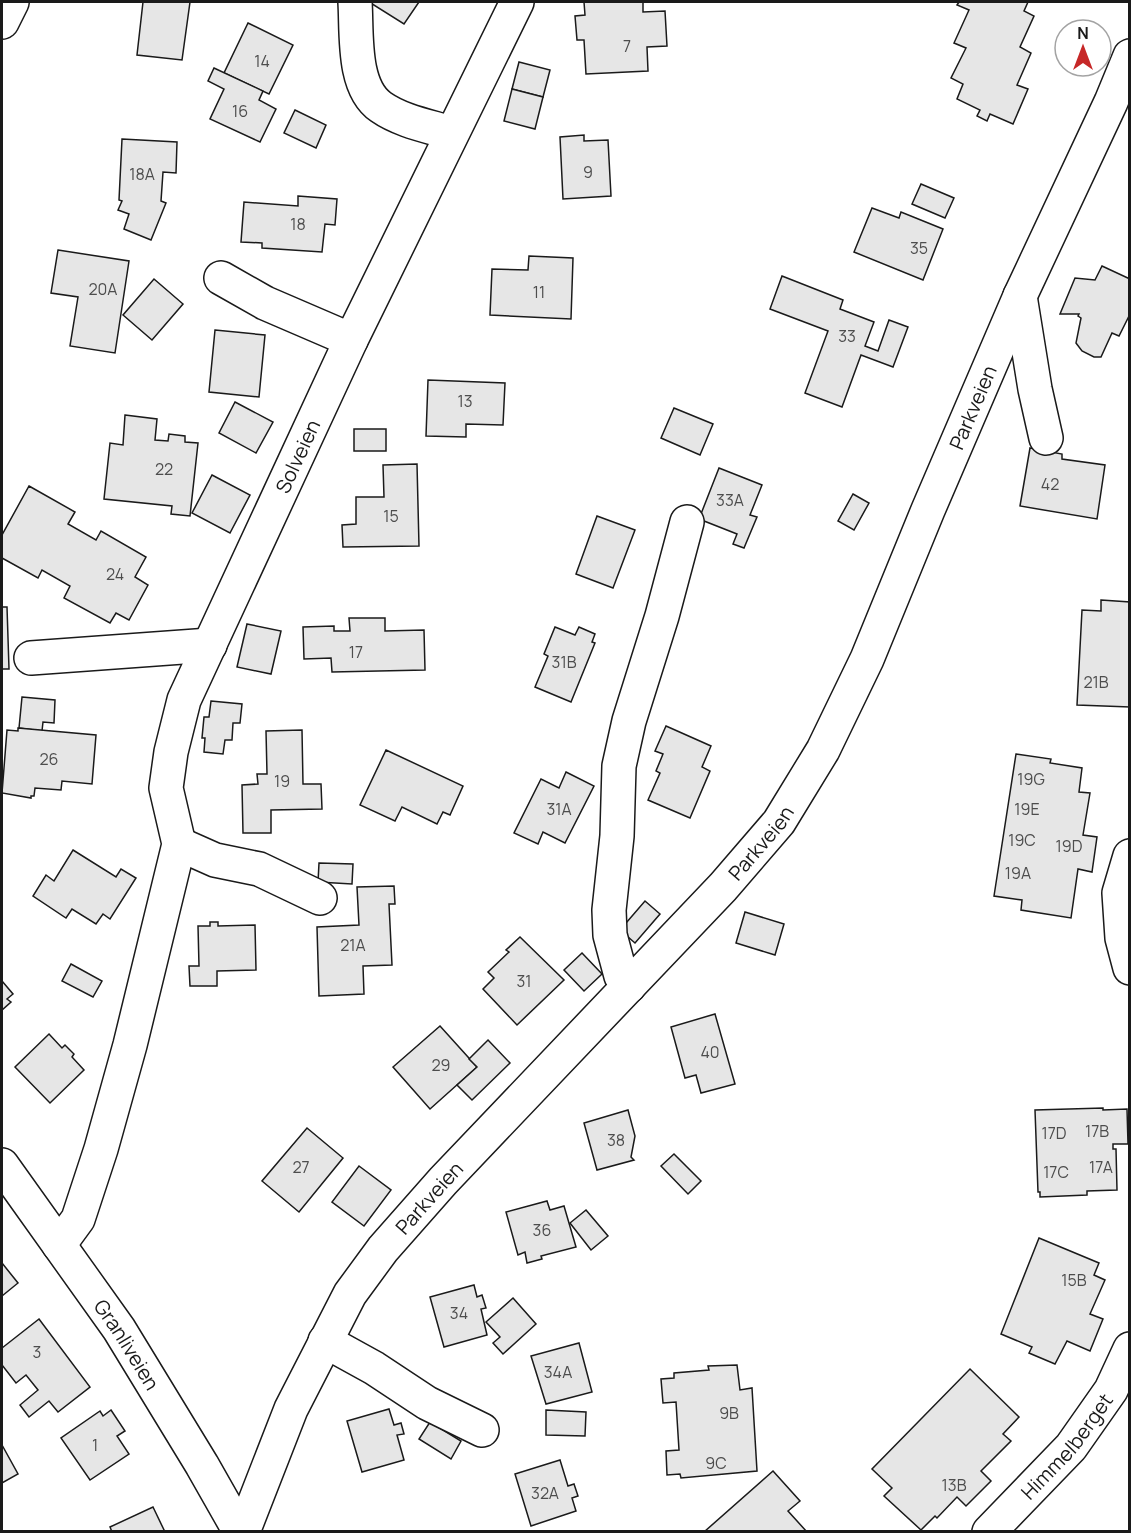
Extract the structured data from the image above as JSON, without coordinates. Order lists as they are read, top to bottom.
{
  "streets": {
    "street": [
      "Parkveien",
      "Solveien",
      "Granliveien",
      "Himmelberget"
    ]
  },
  "crossings": [
    ["Parkveien", "Granliveien"]
  ],
  "house_numbers": [
    "7",
    "14",
    "16",
    "9",
    "18A",
    "18",
    "35",
    "20A",
    "11",
    "33",
    "13",
    "22",
    "42",
    "33A",
    "15",
    "24",
    "17",
    "31B",
    "21B",
    "26",
    "19G",
    "19",
    "31A",
    "19E",
    "19C",
    "19D",
    "19A",
    "21A",
    "31",
    "40",
    "29",
    "17B",
    "17D",
    "38",
    "27",
    "17A",
    "17C",
    "36",
    "15B",
    "34",
    "3",
    "34A",
    "9B",
    "1",
    "9C",
    "13B",
    "32A"
  ],
  "north": "top"
}
